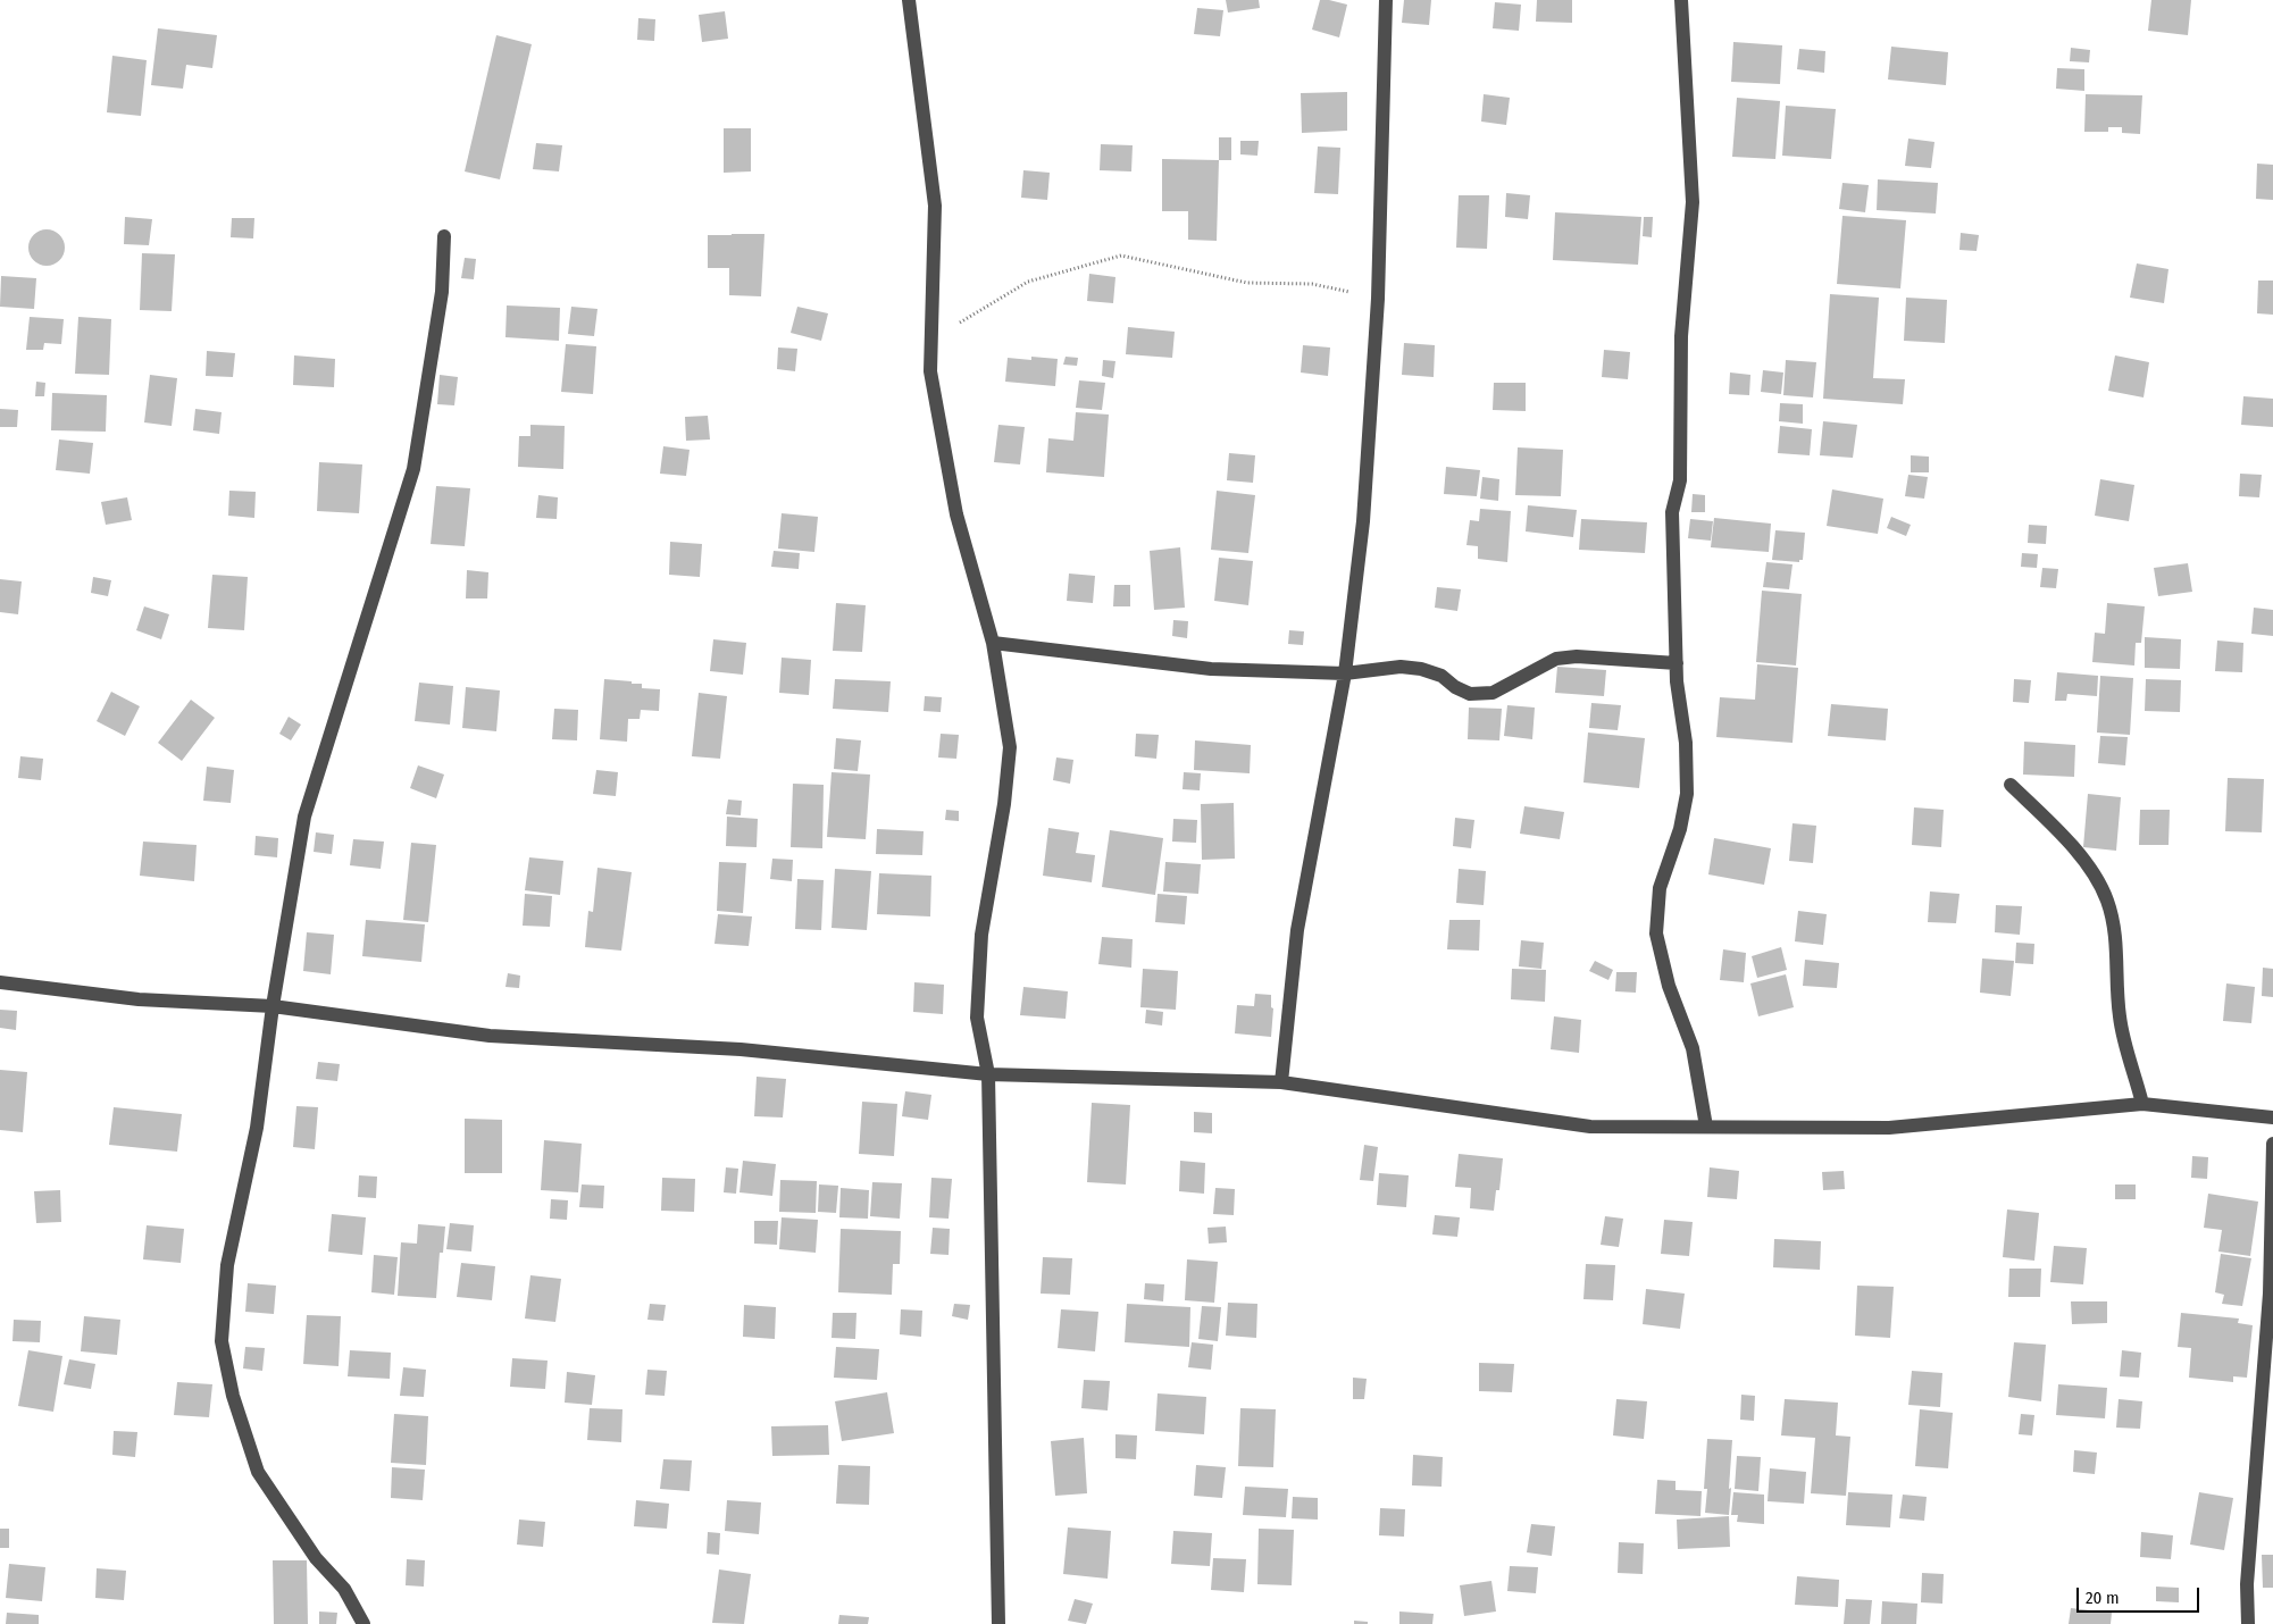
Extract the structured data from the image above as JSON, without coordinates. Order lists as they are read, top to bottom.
{
  "scale_bar": "20 m"
}
